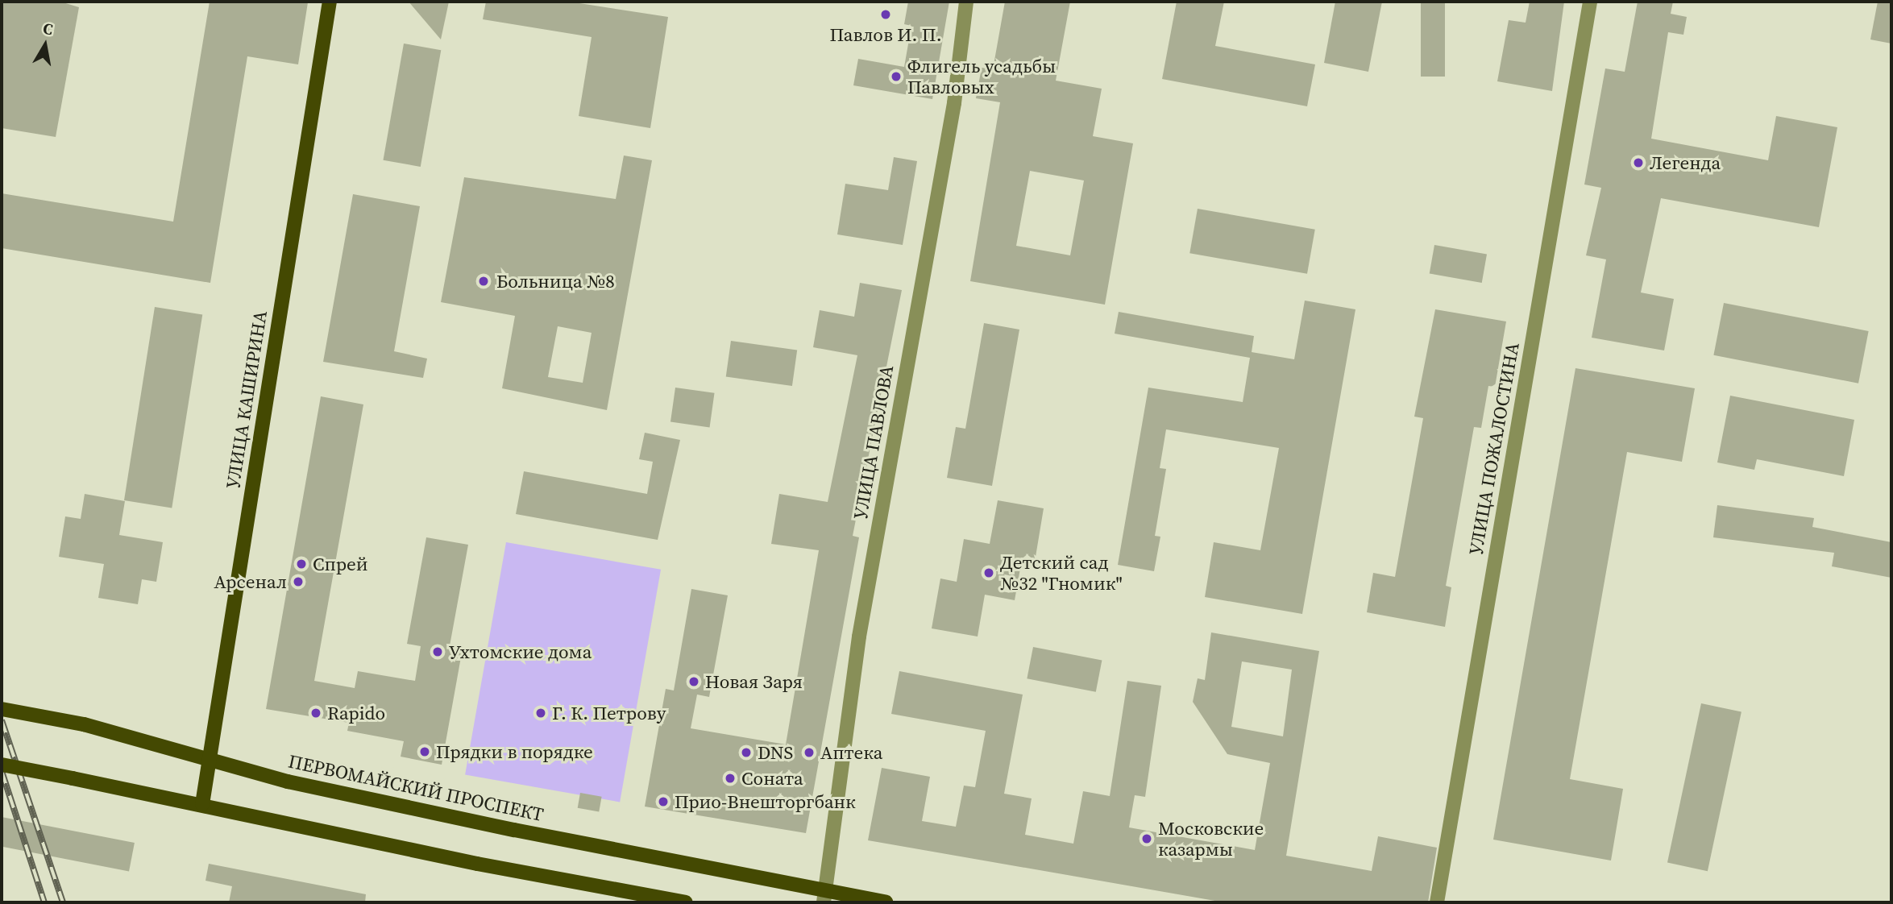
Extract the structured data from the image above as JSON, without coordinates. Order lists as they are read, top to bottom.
{
  "streets": {
    "main road": ["УЛИЦА КАШИРИНА", "ПЕРВОМАЙСКИЙ ПРОСПЕКТ"],
    "street": ["УЛИЦА ПАВЛОВА", "УЛИЦА ПОЖАЛОСТИНА"]
  },
  "crossings": [
    ["УЛИЦА КАШИРИНА", "ПЕРВОМАЙСКИЙ ПРОСПЕКТ"],
    ["УЛИЦА ПАВЛОВА", "ПЕРВОМАЙСКИЙ ПРОСПЕКТ"]
  ],
  "places": [
    "Павлов И. П.",
    "Флигель усадьбы Павловых",
    "Легенда",
    "Больница №8",
    "Спрей",
    "Детский сад №32 \"Гномик\"",
    "Арсенал",
    "Ухтомские дома",
    "Новая Заря",
    "Rapido",
    "Г. К. Петрову",
    "Прядки в порядке",
    "DNS",
    "Аптека",
    "Соната",
    "Прио-Внешторгбанк",
    "Московские казармы"
  ],
  "north": "top"
}
